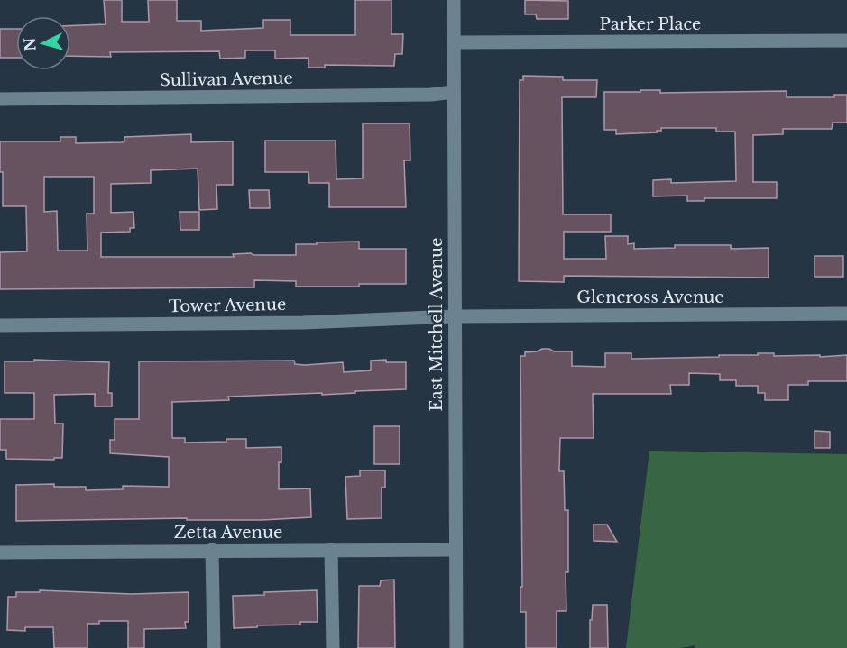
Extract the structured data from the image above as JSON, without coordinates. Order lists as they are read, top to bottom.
{
  "streets": {
    "street": [
      "Parker Place",
      "Sullivan Avenue",
      "Glencross Avenue",
      "Tower Avenue",
      "East Mitchell Avenue",
      "Zetta Avenue"
    ]
  },
  "crossings": [
    ["Parker Place", "East Mitchell Avenue"],
    ["Sullivan Avenue", "East Mitchell Avenue"],
    ["Glencross Avenue", "Tower Avenue"],
    ["Glencross Avenue", "East Mitchell Avenue"],
    ["Tower Avenue", "East Mitchell Avenue"],
    ["East Mitchell Avenue", "Zetta Avenue"]
  ],
  "north": "left"
}
